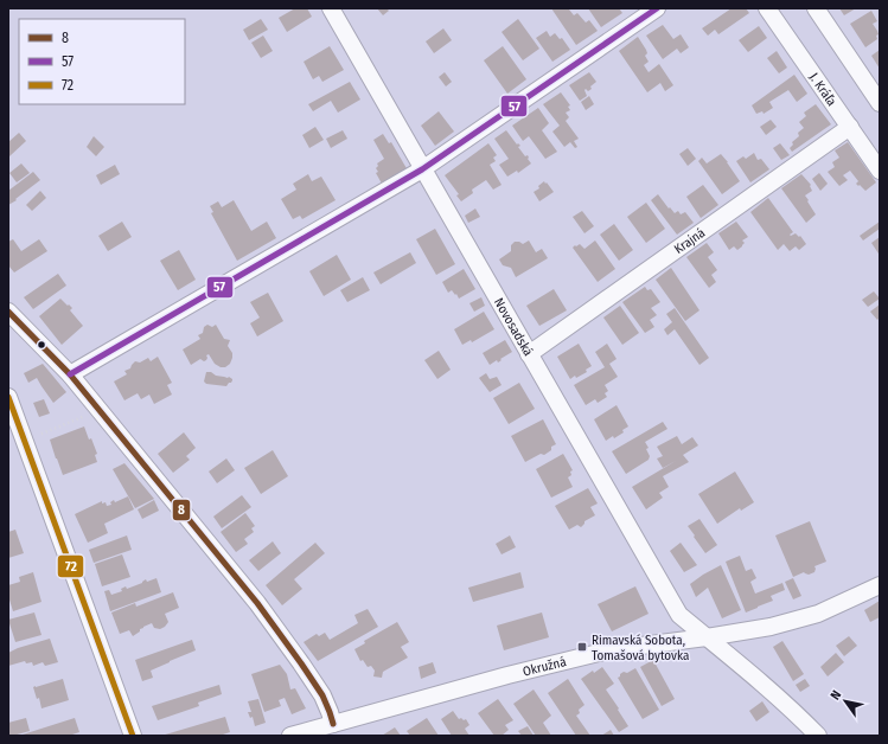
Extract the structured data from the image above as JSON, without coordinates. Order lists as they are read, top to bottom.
{
  "streets": {
    "street": [
      "J. Kráľa",
      "Krajná",
      "Novosadská",
      "Okružná"
    ]
  },
  "crossings": [
    ["J. Kráľa", "Krajná"],
    ["Krajná", "Novosadská"],
    ["Novosadská", "Okružná"]
  ],
  "places": {
    "transit": ["Rimavská Sobota, Tomašová bytovka"]
  },
  "lines": ["transit line 57", "transit line 8", "transit line 72"],
  "legend": ["8", "57", "72"],
  "north": "top left"
}
